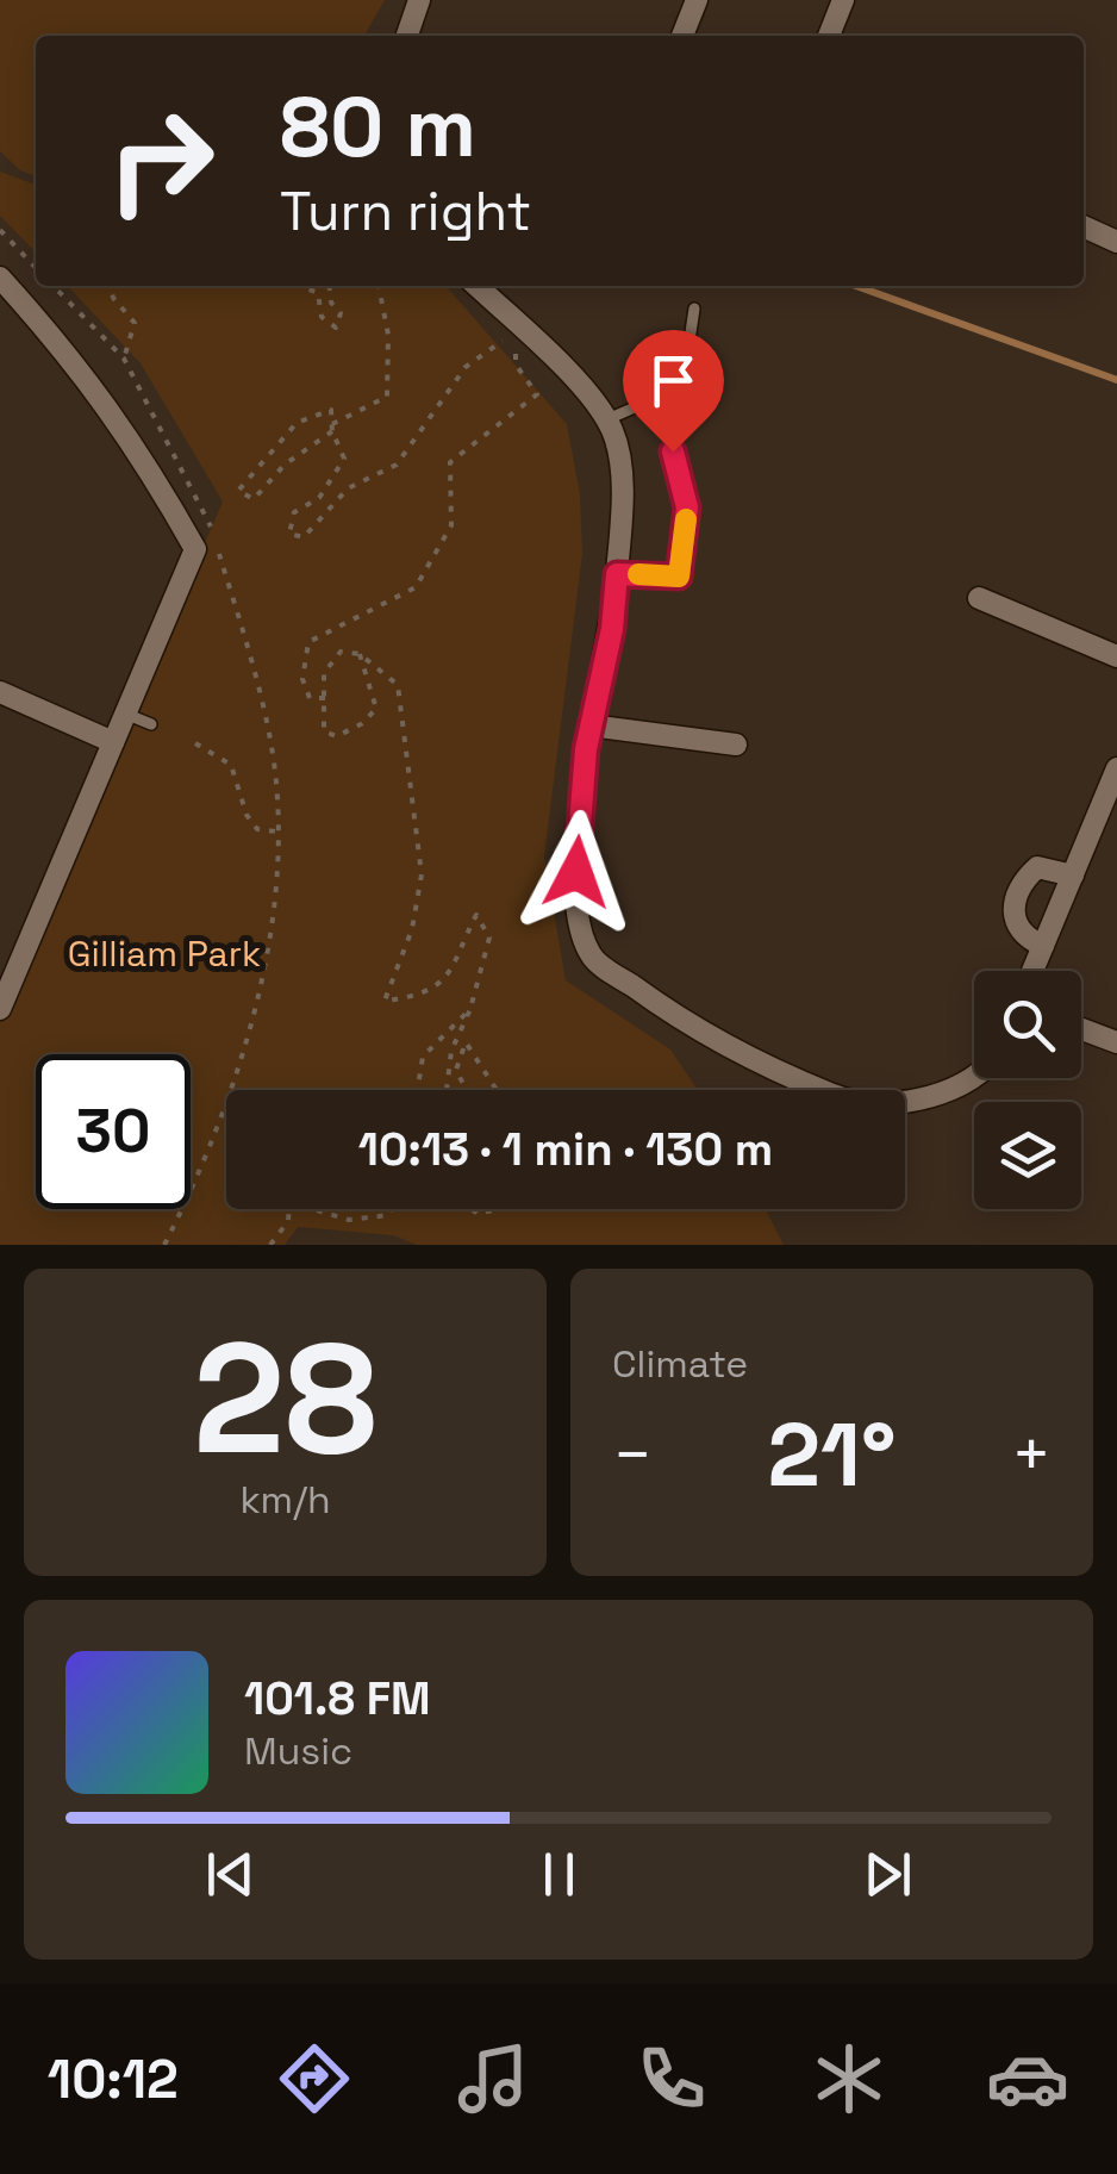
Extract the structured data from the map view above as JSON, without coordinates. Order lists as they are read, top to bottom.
{
  "parks": ["Gilliam Park"],
  "page": {
    "turn": ["80 m", "Turn right"],
    "limit": "30",
    "trip": "10:13 · 1 min · 130 m",
    "tile": [
      ["28", "km/h"],
      "Climate"
    ],
    "heat": ["−", "21°", "+"],
    "song": ["101.8 FM", "Music"],
    "tabs": "10:12"
  }
}
